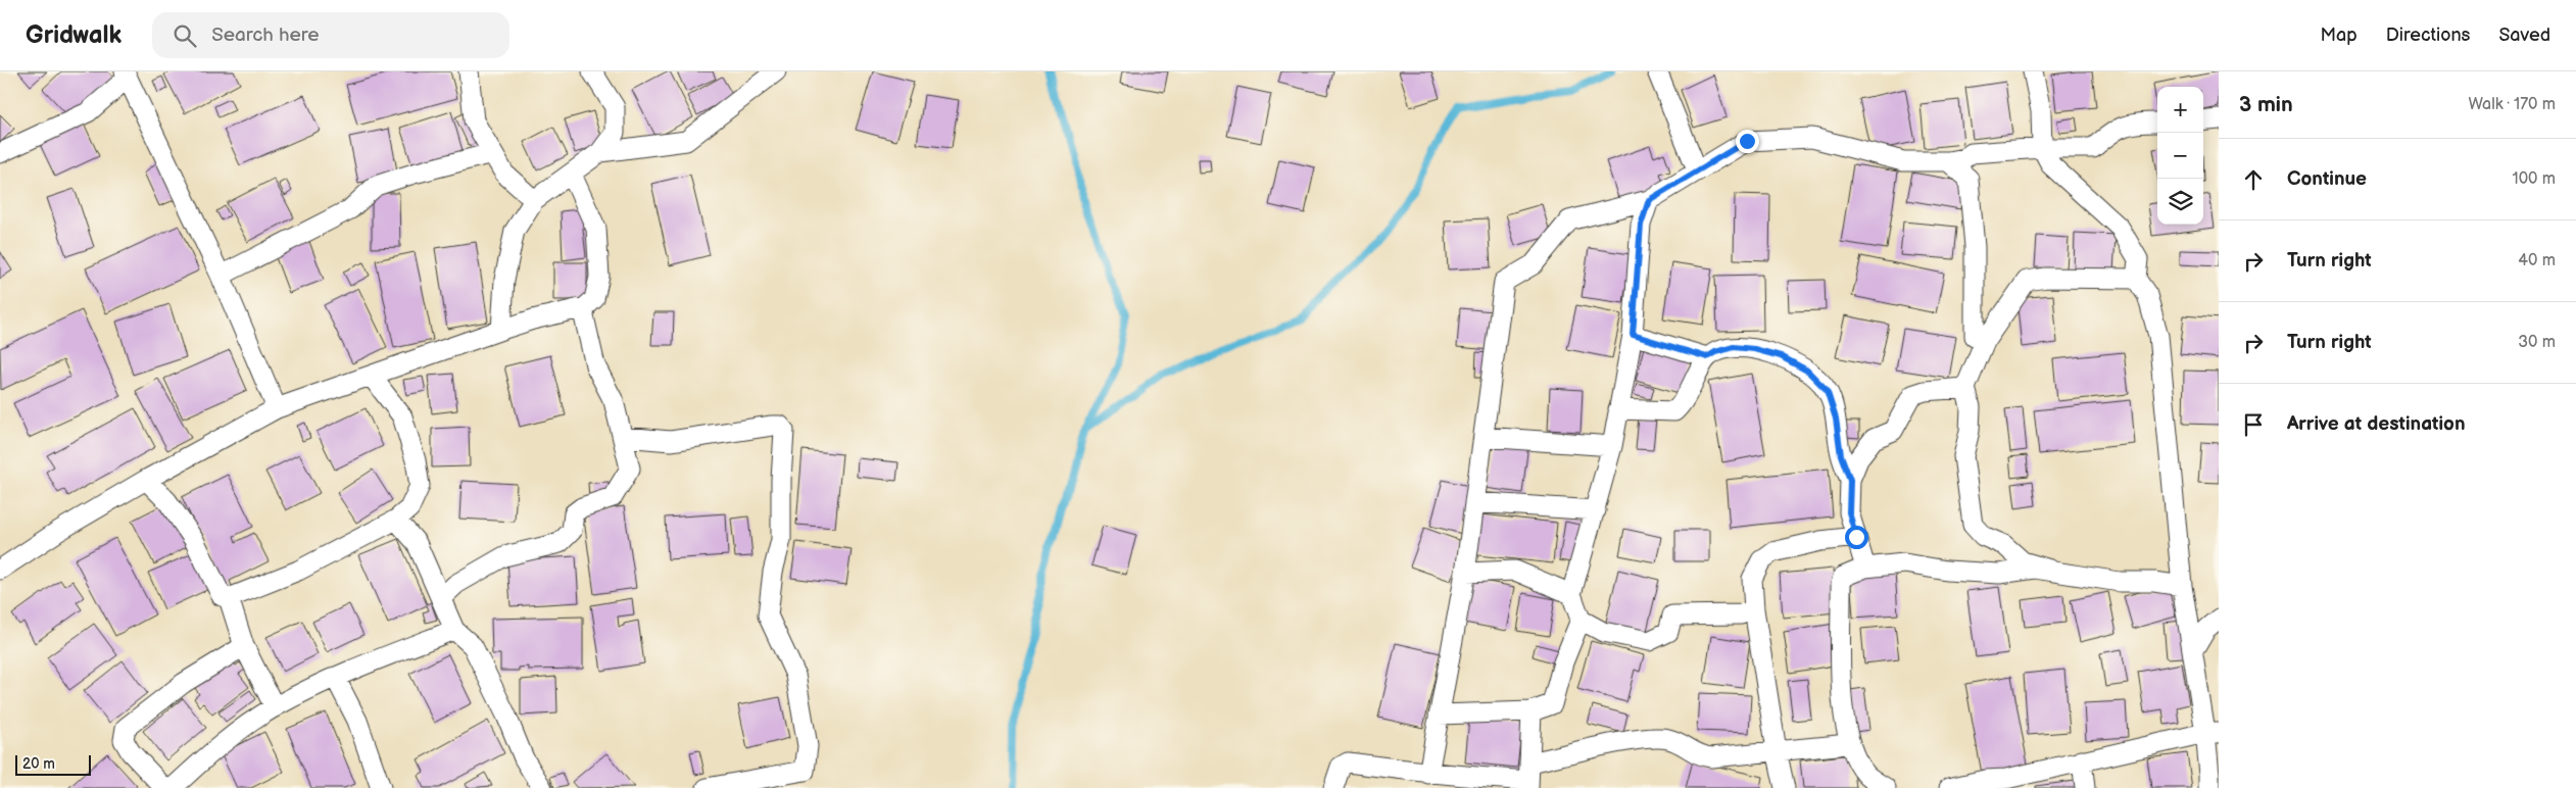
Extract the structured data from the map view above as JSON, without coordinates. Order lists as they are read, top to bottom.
{
  "scale_bar": "20 m",
  "page": {
    "header": "Gridwalk",
    "search": "Search here",
    "nav": ["Map", "Directions", "Saved"],
    "heading": ["3 min", "Walk · 170 m"],
    "map_buttons": ["+", "−"],
    "list": [
      ["Continue", "100 m"],
      ["Turn right", "40 m"],
      ["Turn right", "30 m"],
      "Arrive at destination"
    ],
    "scale": "20 m"
  }
}
